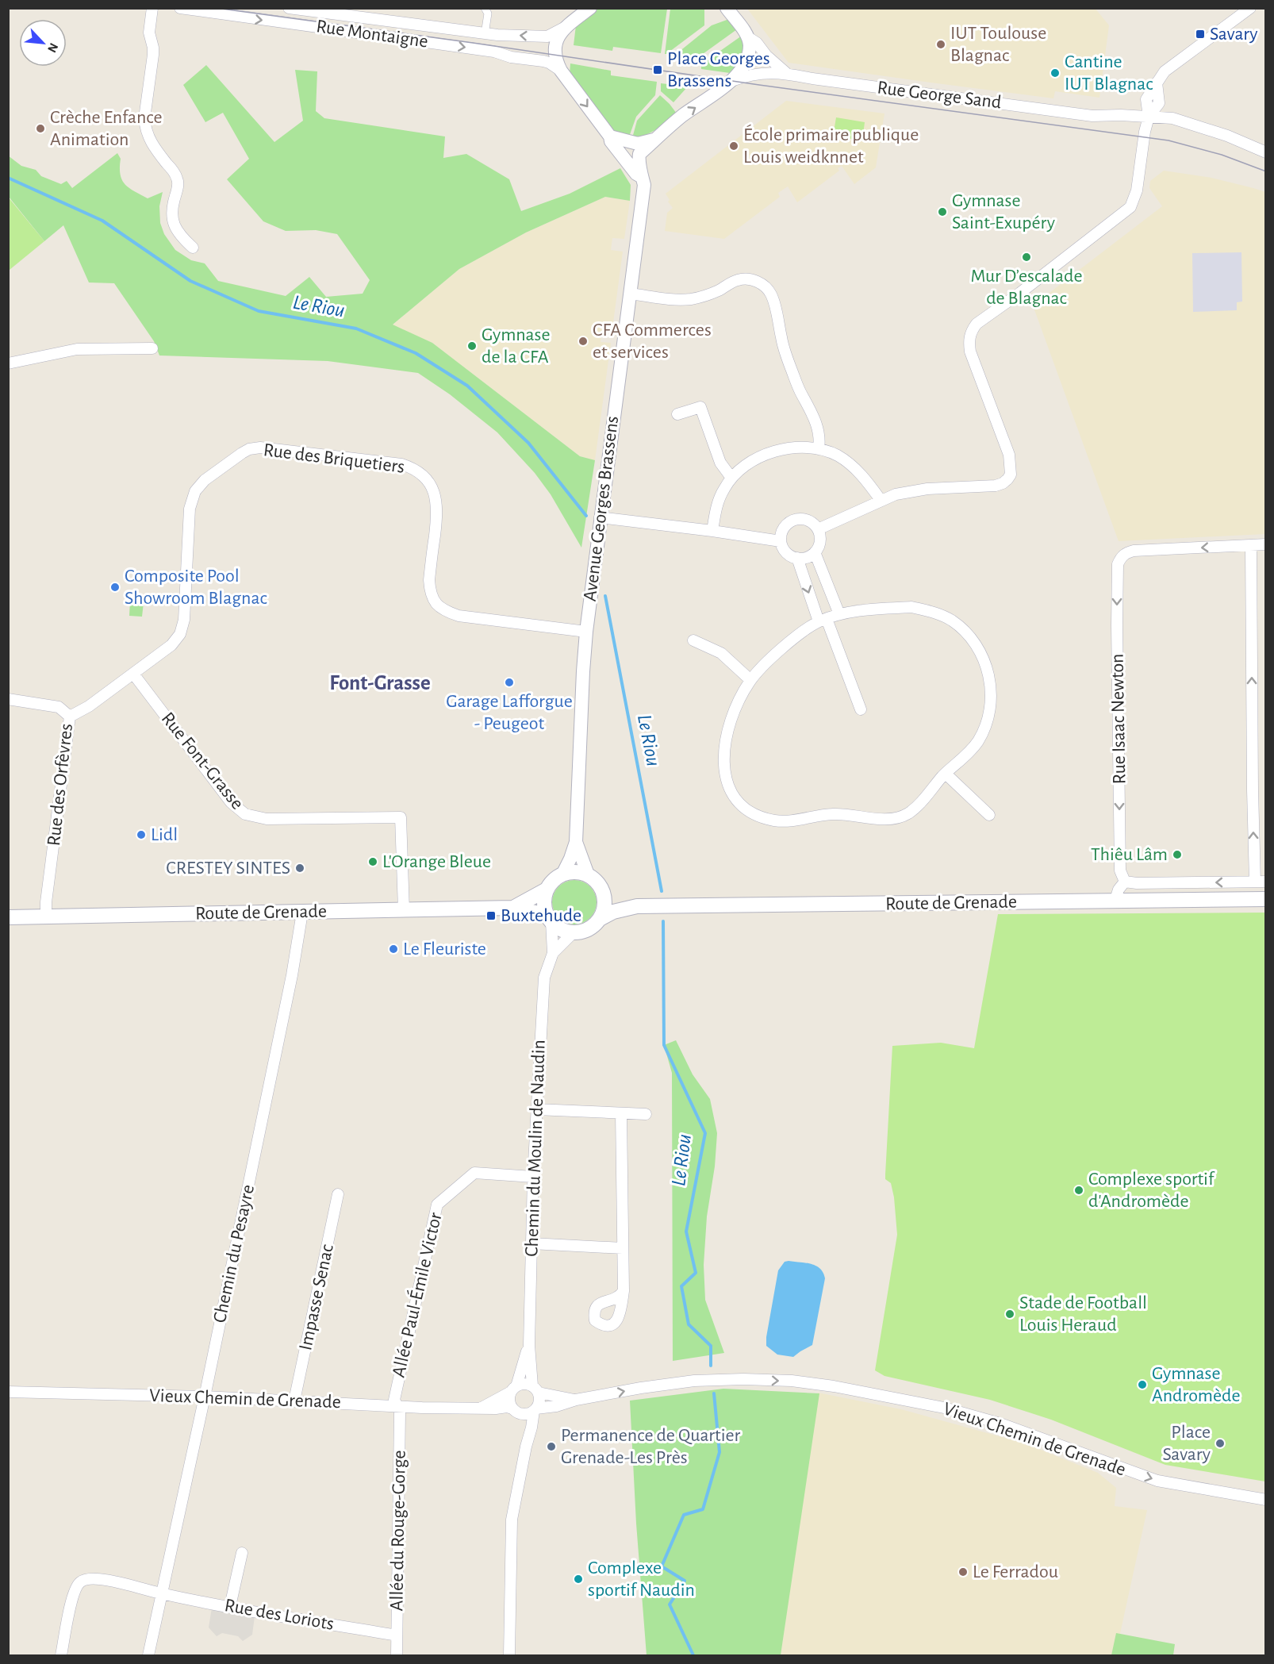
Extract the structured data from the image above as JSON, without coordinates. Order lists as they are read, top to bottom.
{
  "streets": {
    "main road": ["Route de Grenade"],
    "street": [
      "Rue Montaigne",
      "Rue George Sand",
      "Rue des Briquetiers",
      "Avenue Georges Brassens",
      "Rue Isaac Newton",
      "Rue Font-Grasse",
      "Rue des Orfèvres",
      "Chemin du Moulin de Naudin",
      "Chemin du Pesayre",
      "Allée Paul-Émile Victor",
      "Impasse Senac",
      "Vieux Chemin de Grenade",
      "Allée du Rouge-Gorge",
      "Rue des Loriots"
    ]
  },
  "crossings": [
    ["Rue des Briquetiers", "Avenue Georges Brassens"],
    ["Rue des Briquetiers", "Rue Font-Grasse"],
    ["Rue des Briquetiers", "Rue des Orfèvres"],
    ["Avenue Georges Brassens", "Chemin du Moulin de Naudin"],
    ["Rue Font-Grasse", "Route de Grenade"],
    ["Rue des Orfèvres", "Route de Grenade"],
    ["Route de Grenade", "Chemin du Pesayre"],
    ["Chemin du Moulin de Naudin", "Allée Paul-Émile Victor"],
    ["Chemin du Moulin de Naudin", "Vieux Chemin de Grenade"],
    ["Chemin du Pesayre", "Vieux Chemin de Grenade"],
    ["Chemin du Pesayre", "Rue des Loriots"],
    ["Allée Paul-Émile Victor", "Vieux Chemin de Grenade"],
    ["Allée Paul-Émile Victor", "Allée du Rouge-Gorge"],
    ["Impasse Senac", "Vieux Chemin de Grenade"],
    ["Vieux Chemin de Grenade", "Allée du Rouge-Gorge"],
    ["Allée du Rouge-Gorge", "Rue des Loriots"]
  ],
  "one_way": ["Vieux Chemin de Grenade"],
  "districts": ["Font-Grasse"],
  "water": ["Le Riou"],
  "places": {
    "transit": ["Savary", "Place Georges Brassens", "Buxtehude"],
    "other": [
      "IUT Toulouse Blagnac",
      "Cantine IUT Blagnac",
      "Crèche Enfance Animation",
      "École primaire publique Louis weidknnet",
      "Gymnase Saint-Exupéry",
      "Mur D’escalade de Blagnac",
      "CFA Commerces et services",
      "Gymnase de la CFA",
      "Composite Pool Showroom Blagnac",
      "Garage Lafforgue - Peugeot",
      "Lidl",
      "Thiêu Lâm",
      "L'Orange Bleue",
      "CRESTEY SINTES",
      "Le Fleuriste",
      "Complexe sportif d'Andromède",
      "Stade de Football Louis Heraud",
      "Gymnase Andromède",
      "Place Savary",
      "Permanence de Quartier Grenade-Les Près",
      "Le Ferradou",
      "Complexe sportif Naudin"
    ]
  },
  "north": "bottom right"
}
